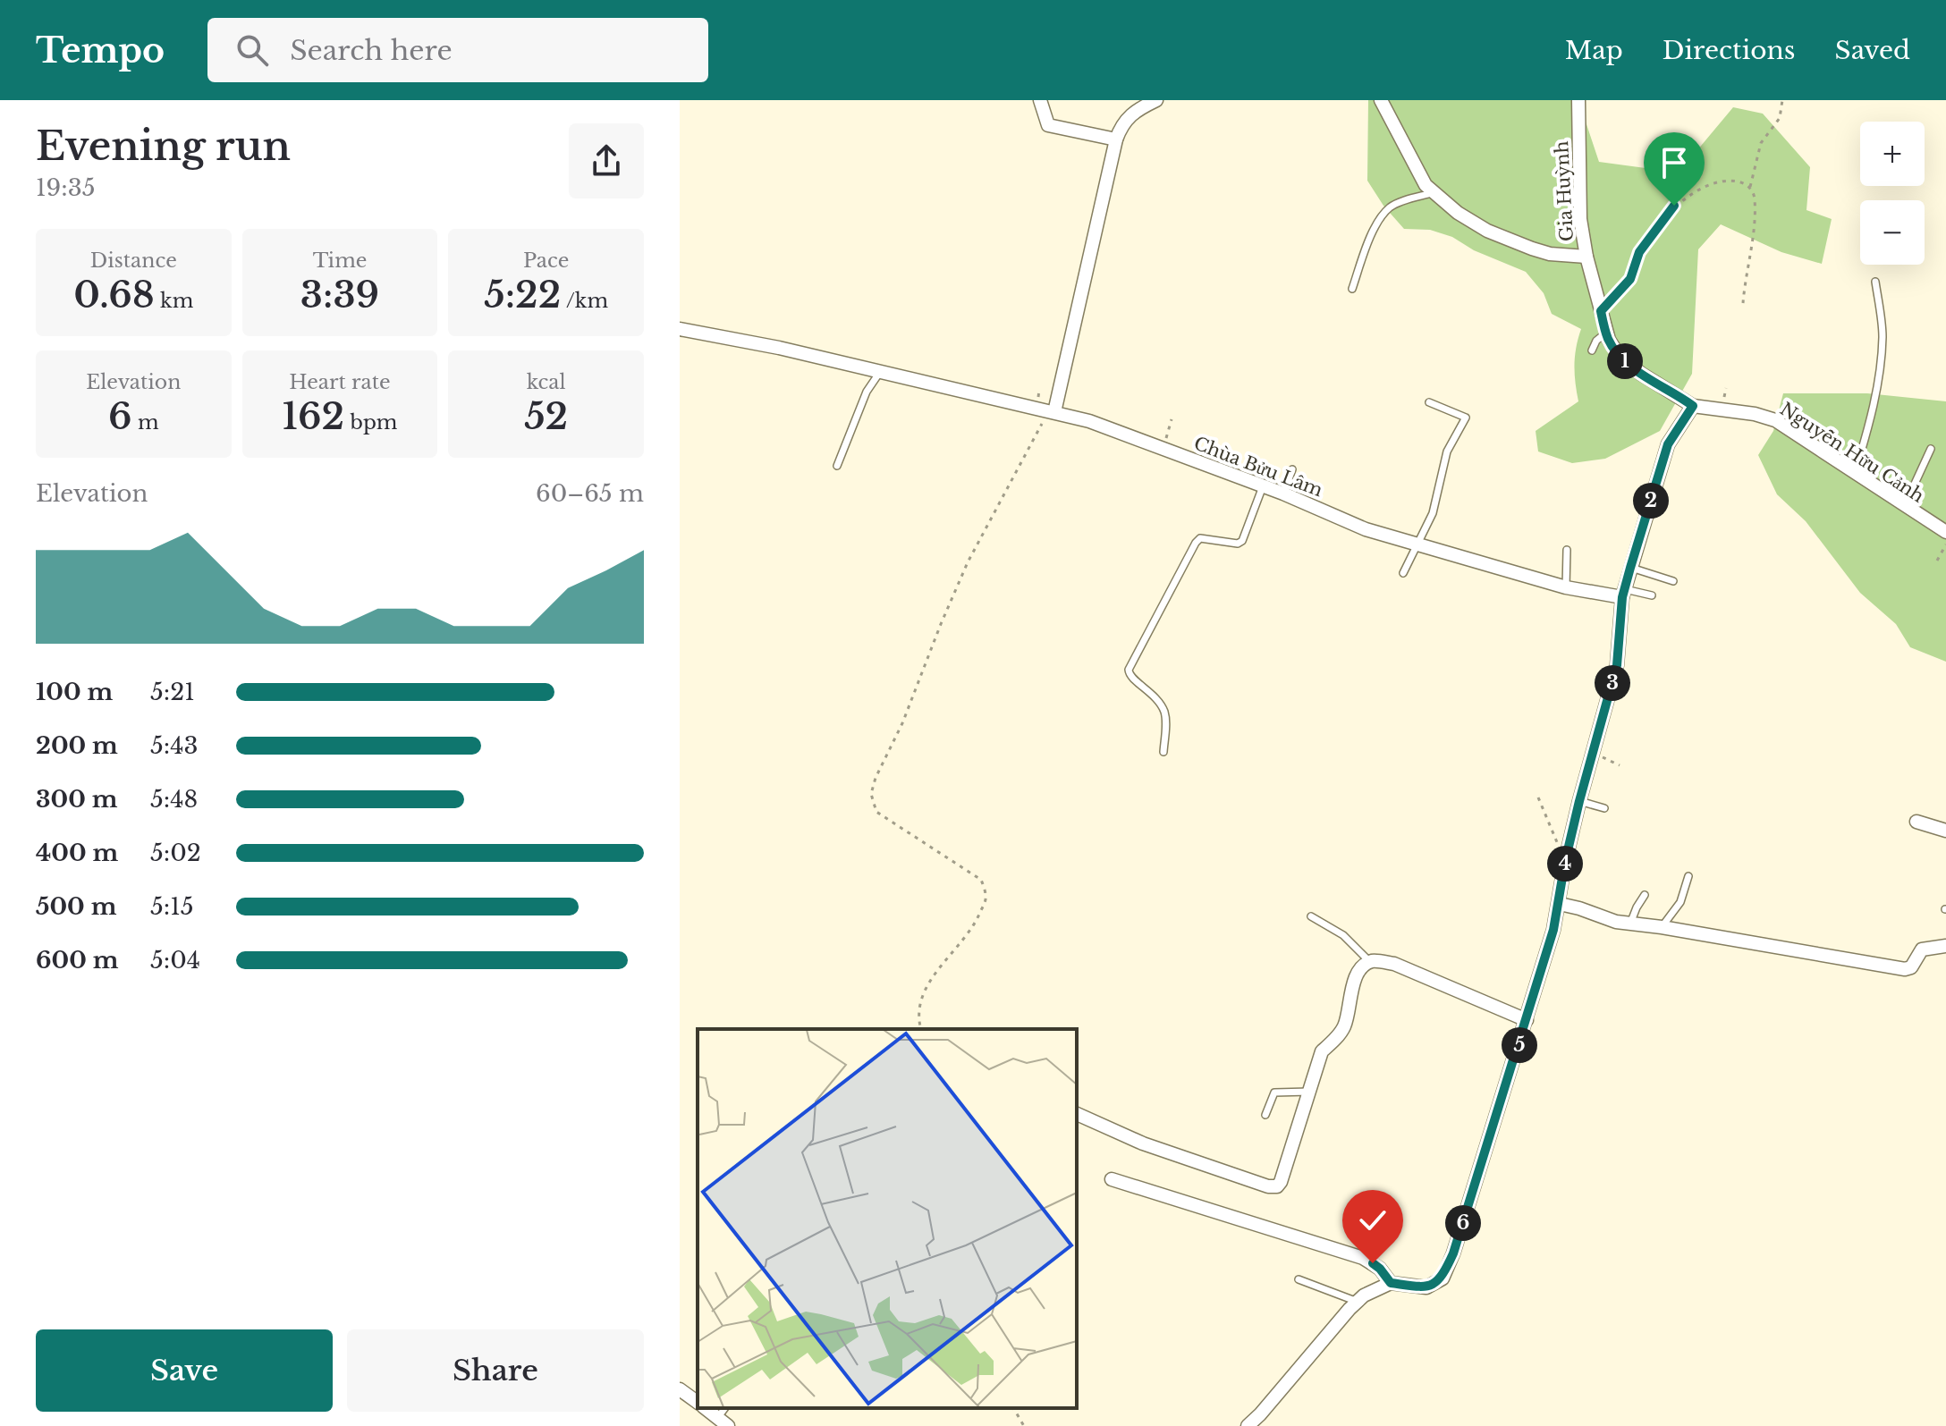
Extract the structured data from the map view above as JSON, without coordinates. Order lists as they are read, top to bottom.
{
  "streets": {
    "street": ["Gia Huỳnh", "Nguyễn Hữu Cảnh", "Chùa Bửu Lâm"]
  },
  "crossings": [
    ["Gia Huỳnh", "Nguyễn Hữu Cảnh"]
  ],
  "page": {
    "header": "Tempo",
    "search": "Search here",
    "nav": ["Map", "Directions", "Saved"],
    "heading": ["Evening run", "19:35"],
    "map_buttons": ["+", "−"],
    "stats": [
      ["Distance", "0.68 km"],
      ["Time", "3:39"],
      ["Pace", "5:22 /km"],
      ["Elevation", "6 m"],
      ["Heart rate", "162 bpm"],
      ["kcal", "52"]
    ],
    "pins": [
      "1",
      "2",
      "3",
      "4",
      "5",
      "6"
    ],
    "chart": ["Elevation", "60–65 m"],
    "list": [
      {
        "name": "100 m",
        "note": "5:21"
      },
      {
        "name": "200 m",
        "note": "5:43"
      },
      {
        "name": "300 m",
        "note": "5:48"
      },
      {
        "name": "400 m",
        "note": "5:02"
      },
      {
        "name": "500 m",
        "note": "5:15"
      },
      {
        "name": "600 m",
        "note": "5:04"
      }
    ],
    "buttons": ["Save", "Share"]
  }
}
